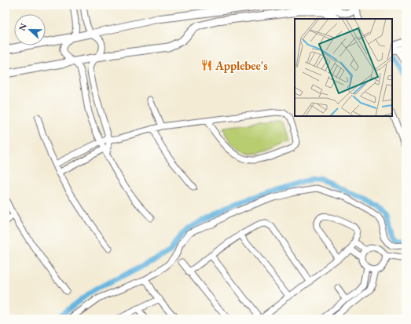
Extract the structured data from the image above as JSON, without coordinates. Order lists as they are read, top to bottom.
{
  "places": {
    "restaurant": ["Applebee's"]
  },
  "north": "left"
}
